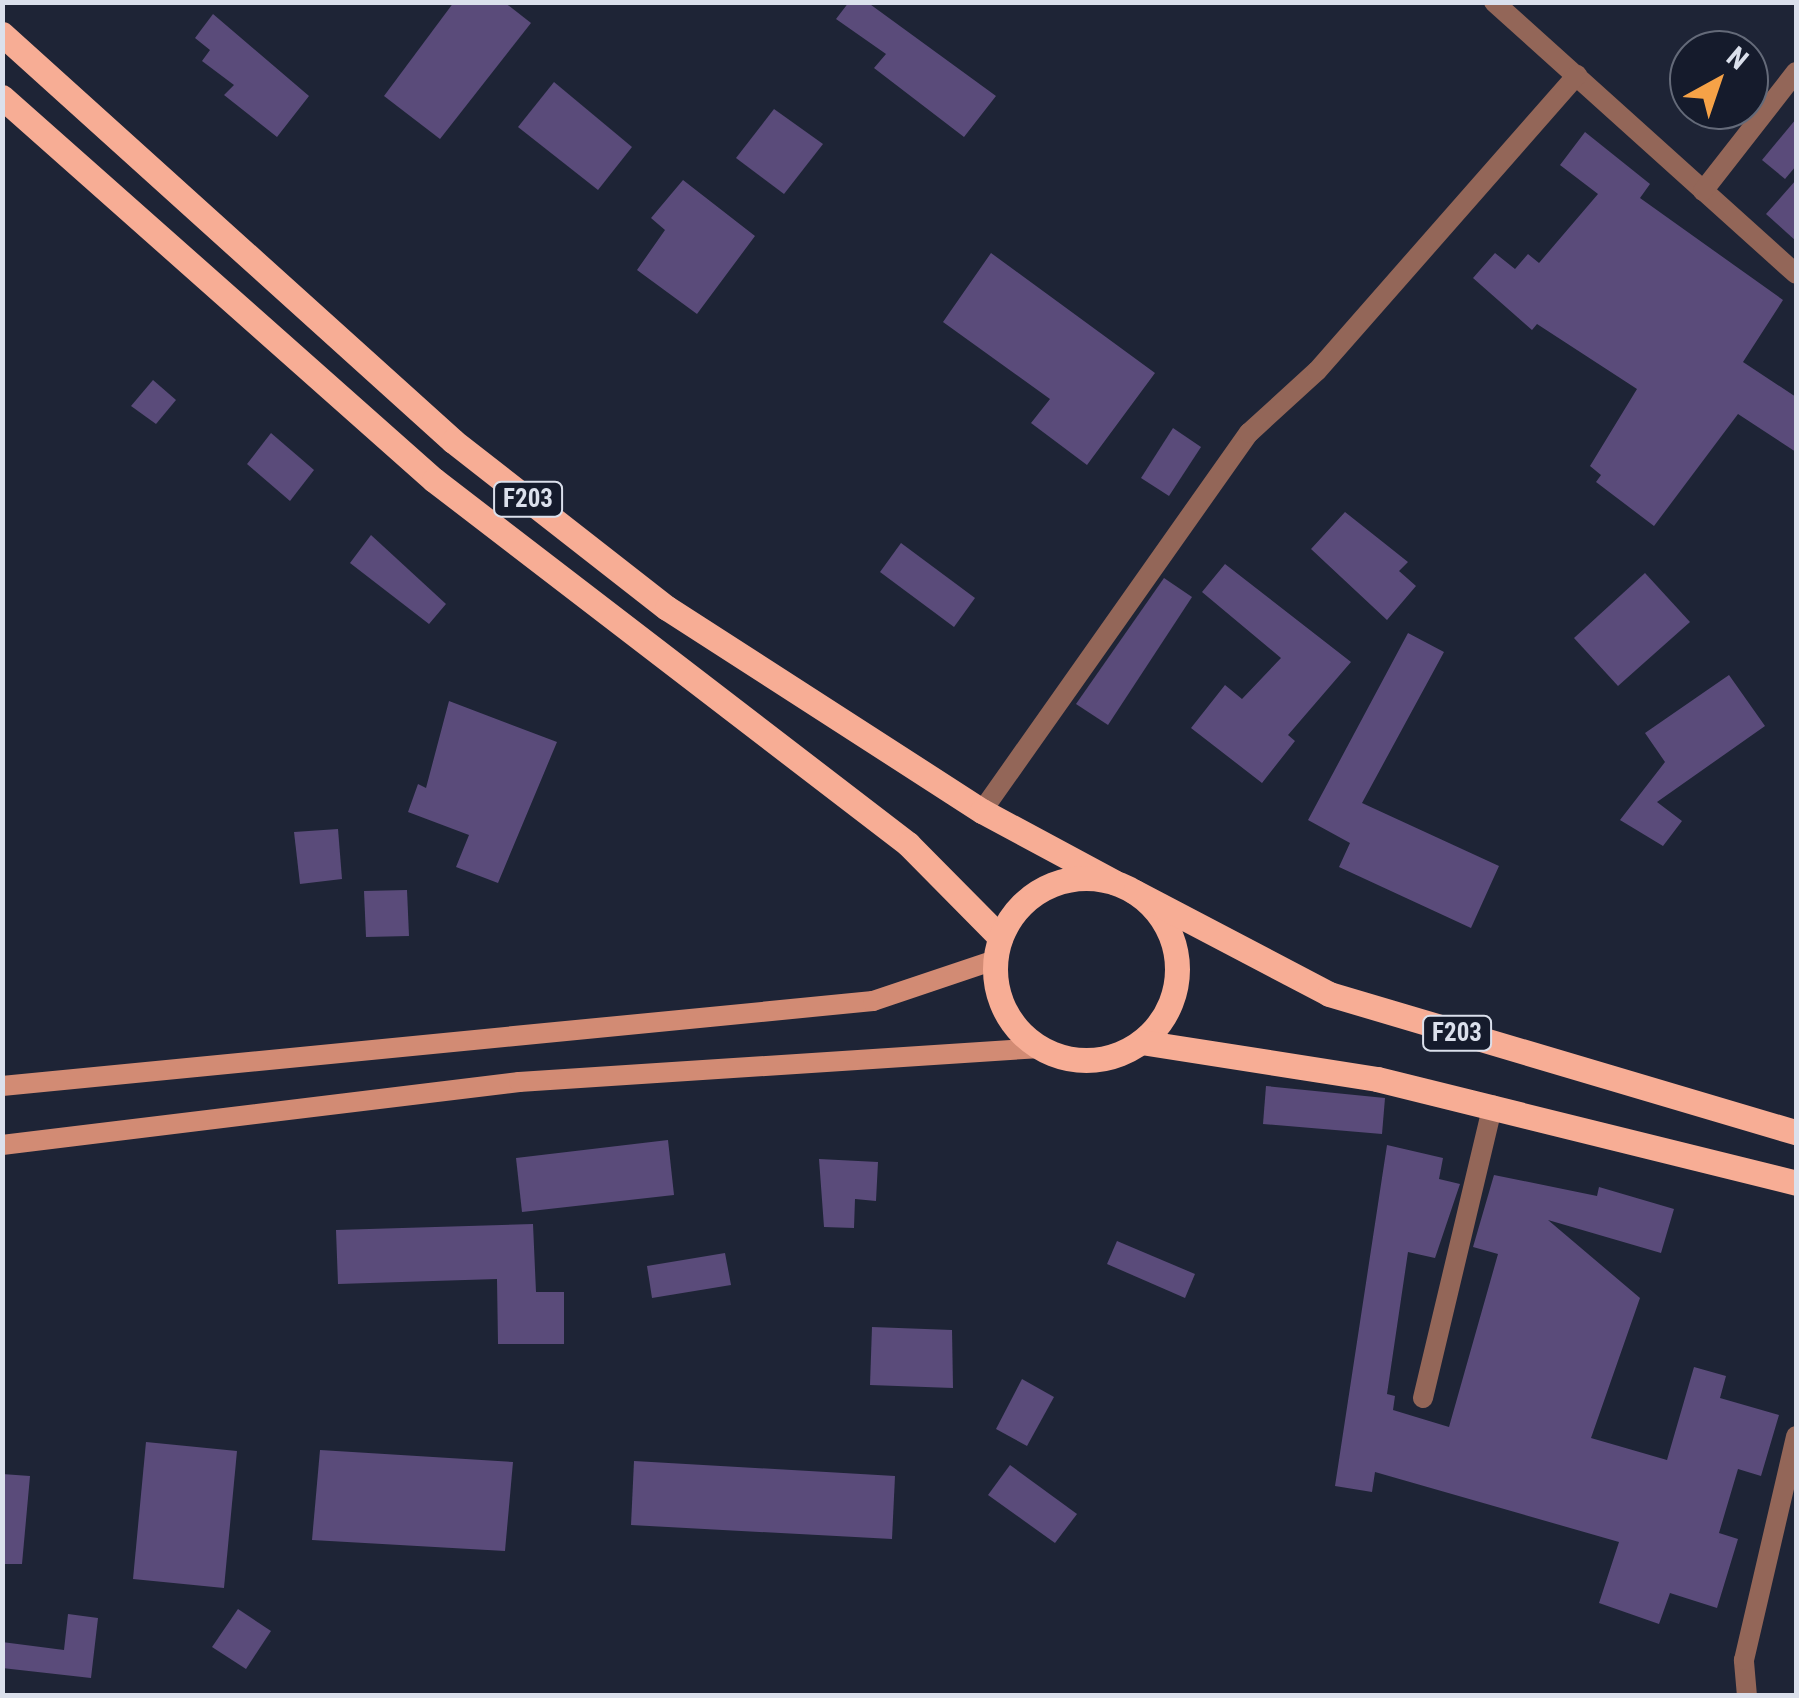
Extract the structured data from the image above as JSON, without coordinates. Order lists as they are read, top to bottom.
{
  "streets": {
    "main road": ["F203"]
  },
  "north": "top right"
}
